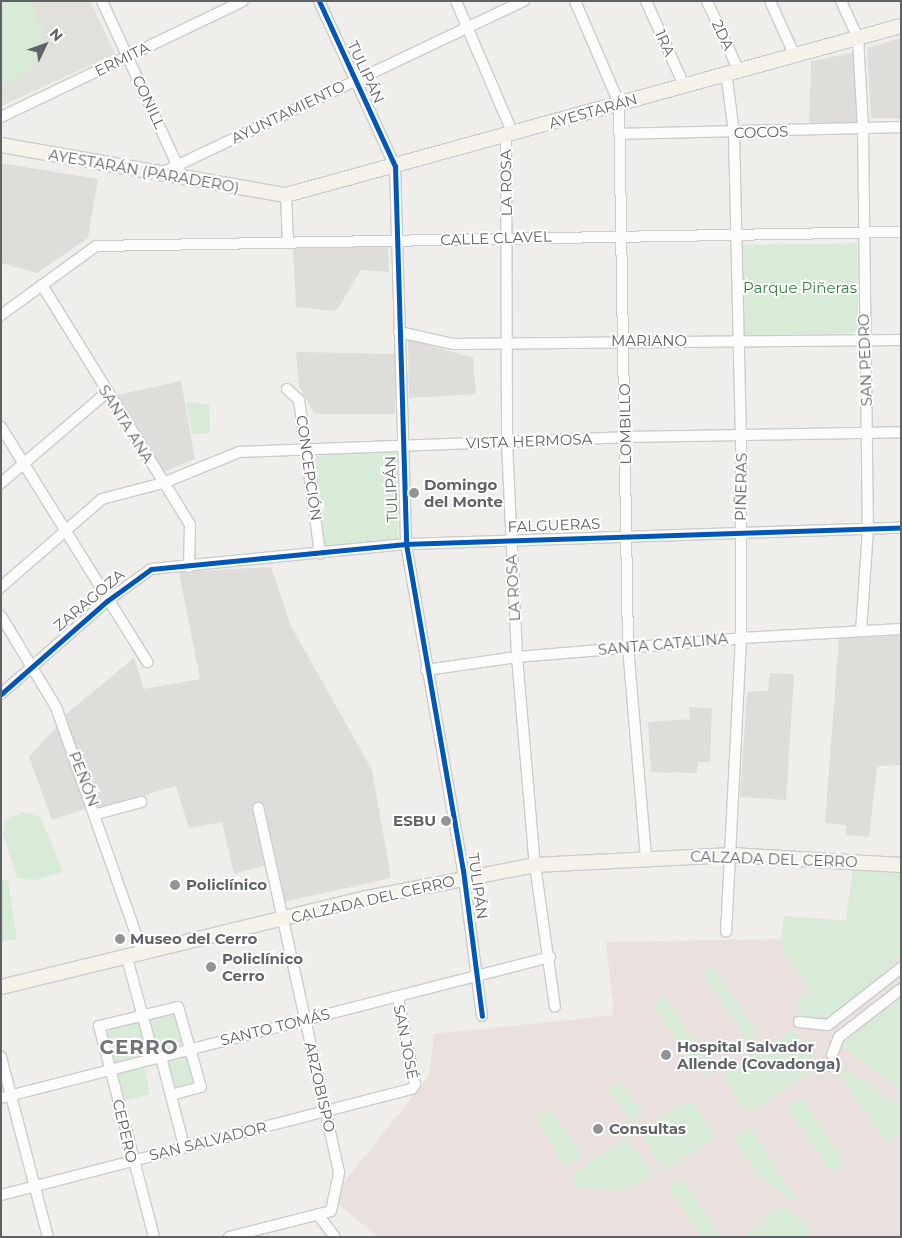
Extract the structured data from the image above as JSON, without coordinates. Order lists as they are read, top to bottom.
{
  "streets": {
    "main road": ["AYESTARÁN", "AYESTARÁN (PARADERO)", "CALZADA DEL CERRO"],
    "street": [
      "2DA",
      "1RA",
      "ERMITA",
      "TULIPÁN",
      "CONILL",
      "AYUNTAMIENTO",
      "COCOS",
      "LA ROSA",
      "CALLE CLAVEL",
      "MARIANO",
      "SAN PEDRO",
      "SANTA ANA",
      "LOMBILLO",
      "VISTA HERMOSA",
      "CONCEPCIÓN",
      "PIÑERAS",
      "FALGUERAS",
      "ZARAGOZA",
      "SANTA CATALINA",
      "PEÑÓN",
      "SANTO TOMÁS",
      "SAN JOSÉ",
      "ARZOBISPO",
      "CEPERO",
      "SAN SALVADOR"
    ]
  },
  "crossings": [
    ["2DA", "AYESTARÁN"],
    ["2DA", "PIÑERAS"],
    ["1RA", "AYESTARÁN"],
    ["ERMITA", "CONILL"],
    ["TULIPÁN", "AYESTARÁN"],
    ["TULIPÁN", "AYUNTAMIENTO"],
    ["TULIPÁN", "CALLE CLAVEL"],
    ["TULIPÁN", "MARIANO"],
    ["TULIPÁN", "VISTA HERMOSA"],
    ["TULIPÁN", "FALGUERAS"],
    ["TULIPÁN", "SANTA CATALINA"],
    ["TULIPÁN", "CALZADA DEL CERRO"],
    ["TULIPÁN", "SANTO TOMÁS"],
    ["CONILL", "AYUNTAMIENTO"],
    ["CONILL", "AYESTARÁN (PARADERO)"],
    ["AYESTARÁN", "AYESTARÁN (PARADERO)"],
    ["AYESTARÁN", "LA ROSA"],
    ["AYESTARÁN", "SAN PEDRO"],
    ["AYESTARÁN", "LOMBILLO"],
    ["AYESTARÁN", "PIÑERAS"],
    ["AYUNTAMIENTO", "AYESTARÁN (PARADERO)"],
    ["AYUNTAMIENTO", "LA ROSA"],
    ["COCOS", "SAN PEDRO"],
    ["COCOS", "LOMBILLO"],
    ["COCOS", "PIÑERAS"],
    ["LA ROSA", "CALLE CLAVEL"],
    ["LA ROSA", "MARIANO"],
    ["LA ROSA", "VISTA HERMOSA"],
    ["LA ROSA", "FALGUERAS"],
    ["LA ROSA", "SANTA CATALINA"],
    ["LA ROSA", "CALZADA DEL CERRO"],
    ["LA ROSA", "SANTO TOMÁS"],
    ["CALLE CLAVEL", "SAN PEDRO"],
    ["CALLE CLAVEL", "SANTA ANA"],
    ["CALLE CLAVEL", "LOMBILLO"],
    ["CALLE CLAVEL", "PIÑERAS"],
    ["MARIANO", "SAN PEDRO"],
    ["MARIANO", "LOMBILLO"],
    ["MARIANO", "PIÑERAS"],
    ["SAN PEDRO", "VISTA HERMOSA"],
    ["SAN PEDRO", "FALGUERAS"],
    ["SAN PEDRO", "SANTA CATALINA"],
    ["SANTA ANA", "VISTA HERMOSA"],
    ["SANTA ANA", "ZARAGOZA"],
    ["LOMBILLO", "VISTA HERMOSA"],
    ["LOMBILLO", "FALGUERAS"],
    ["LOMBILLO", "SANTA CATALINA"],
    ["LOMBILLO", "CALZADA DEL CERRO"],
    ["VISTA HERMOSA", "CONCEPCIÓN"],
    ["VISTA HERMOSA", "PIÑERAS"],
    ["CONCEPCIÓN", "FALGUERAS"],
    ["PIÑERAS", "FALGUERAS"],
    ["PIÑERAS", "SANTA CATALINA"],
    ["PIÑERAS", "CALZADA DEL CERRO"],
    ["FALGUERAS", "ZARAGOZA"],
    ["ZARAGOZA", "PEÑÓN"],
    ["PEÑÓN", "CALZADA DEL CERRO"],
    ["CALZADA DEL CERRO", "ARZOBISPO"],
    ["SANTO TOMÁS", "SAN JOSÉ"],
    ["SANTO TOMÁS", "ARZOBISPO"],
    ["SANTO TOMÁS", "CEPERO"],
    ["SAN JOSÉ", "SAN SALVADOR"],
    ["ARZOBISPO", "SAN SALVADOR"],
    ["CEPERO", "SAN SALVADOR"]
  ],
  "districts": ["CERRO"],
  "parks": ["Parque Piñeras"],
  "places": [
    "Domingo del Monte",
    "ESBU",
    "Policlínico",
    "Museo del Cerro",
    "Policlínico Cerro",
    "Hospital Salvador Allende (Covadonga)",
    "Consultas"
  ],
  "north": "top right"
}
